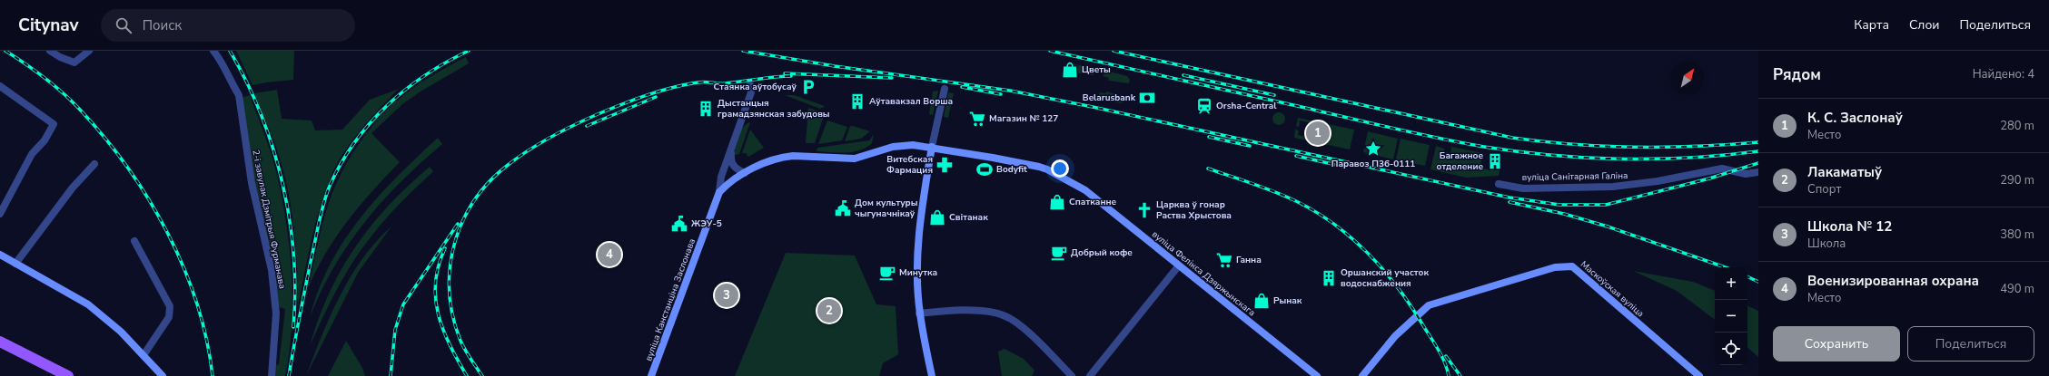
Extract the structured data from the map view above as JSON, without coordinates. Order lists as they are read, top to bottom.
{
  "streets": {
    "street": [
      "вуліца Санітарная Галіна",
      "2-і завулак Дзмітрыя Фурманава",
      "вуліца Фелікса Дзяржынскага",
      "Маскоўская вуліца",
      "вуліца Канстанціна Заслонава"
    ]
  },
  "crossings": [
    ["вуліца Фелікса Дзяржынскага", "вуліца Канстанціна Заслонава"]
  ],
  "places": {
    "shop": [
      "Цветы",
      "Спатканне",
      "Світанак",
      "Рынак"
    ],
    "parking": ["Стаянка аўтобусаў"],
    "bank": ["Belarusbank"],
    "building": [
      "Аўтавакзал Ворша",
      "Дыстанцыя грамадзянская забудовы",
      "Багажное отделение",
      "Оршанский участок водоснабжения"
    ],
    "station": ["Orsha-Central"],
    "supermarket": ["Магазин № 127", "Ганна"],
    "place": ["Паравоз П36-0111"],
    "pharmacy": ["Витебская Фармация"],
    "sports": ["Bodyfit"],
    "public building": ["Дом культуры чыгуначнікаў", "ЖЭУ-5"],
    "church": ["Царква ў гонар Раства Хрыстова"],
    "cafe": ["Добрый кофе", "Минутка"]
  },
  "north": "top right",
  "page": {
    "header": "Citynav",
    "search": "Поиск",
    "nav": ["Карта", "Слои", "Поделиться"],
    "heading": ["Рядом", "Найдено: 4"],
    "list": [
      {
        "mark": "1",
        "name": "К. С. Заслонаў",
        "note": "Место",
        "value": "280 m"
      },
      {
        "mark": "2",
        "name": "Лакаматыў",
        "note": "Спорт",
        "value": "290 m"
      },
      {
        "mark": "3",
        "name": "Школа № 12",
        "note": "Школа",
        "value": "380 m"
      },
      {
        "mark": "4",
        "name": "Военизированная охрана",
        "note": "Место",
        "value": "490 m"
      }
    ],
    "pins": [
      "1",
      "4",
      "3",
      "2"
    ],
    "map_buttons": ["+", "−"],
    "buttons": ["Сохранить", "Поделиться"]
  }
}
